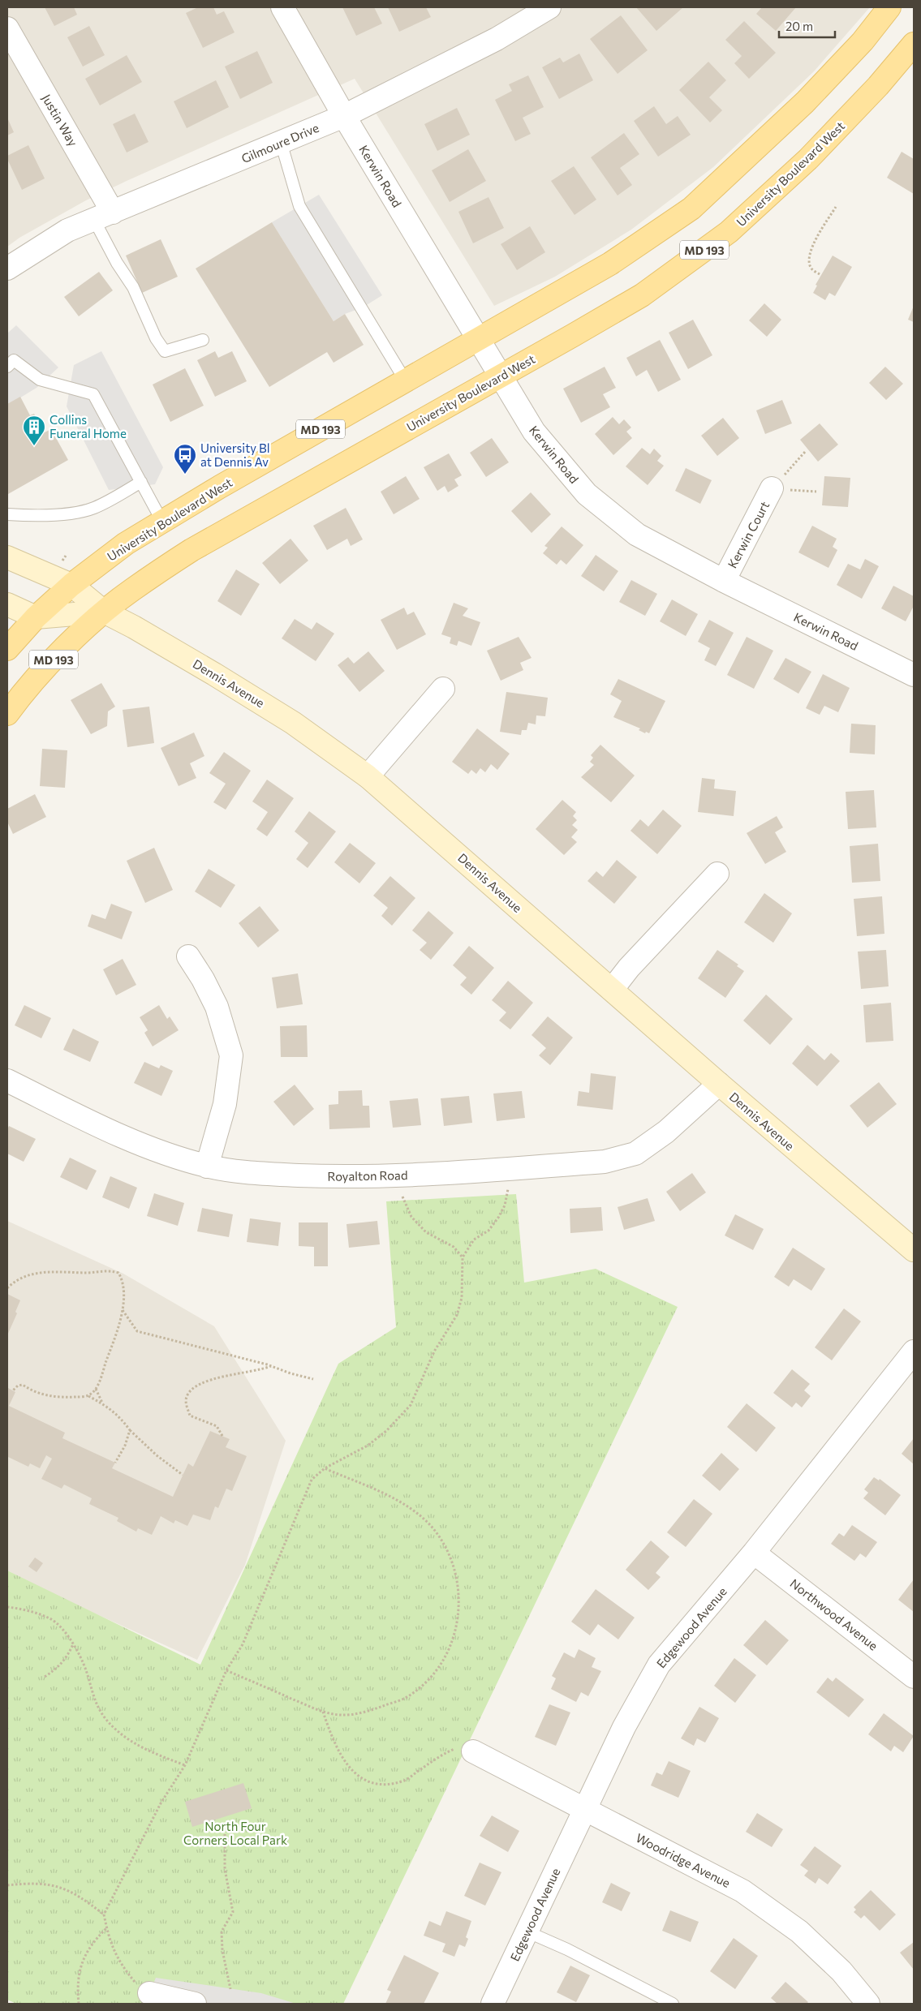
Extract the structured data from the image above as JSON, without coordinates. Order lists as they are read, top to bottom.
{
  "streets": {
    "main road": ["University Boulevard West", "MD 193"],
    "street": [
      "Justin Way",
      "Gilmoure Drive",
      "Kerwin Road",
      "Kerwin Court",
      "Dennis Avenue",
      "Royalton Road",
      "Northwood Avenue",
      "Edgewood Avenue",
      "Woodridge Avenue"
    ]
  },
  "crossings": [
    ["Justin Way", "Gilmoure Drive"],
    ["Gilmoure Drive", "Kerwin Road"],
    ["University Boulevard West", "Kerwin Road"],
    ["University Boulevard West", "Dennis Avenue"],
    ["Kerwin Road", "Kerwin Court"],
    ["Dennis Avenue", "Royalton Road"],
    ["Northwood Avenue", "Edgewood Avenue"],
    ["Edgewood Avenue", "Woodridge Avenue"]
  ],
  "parks": ["North Four Corners Local Park"],
  "places": {
    "building": ["Collins Funeral Home"],
    "bus stop": ["University Bl at Dennis Av"]
  },
  "scale_bar": "20 m"
}
